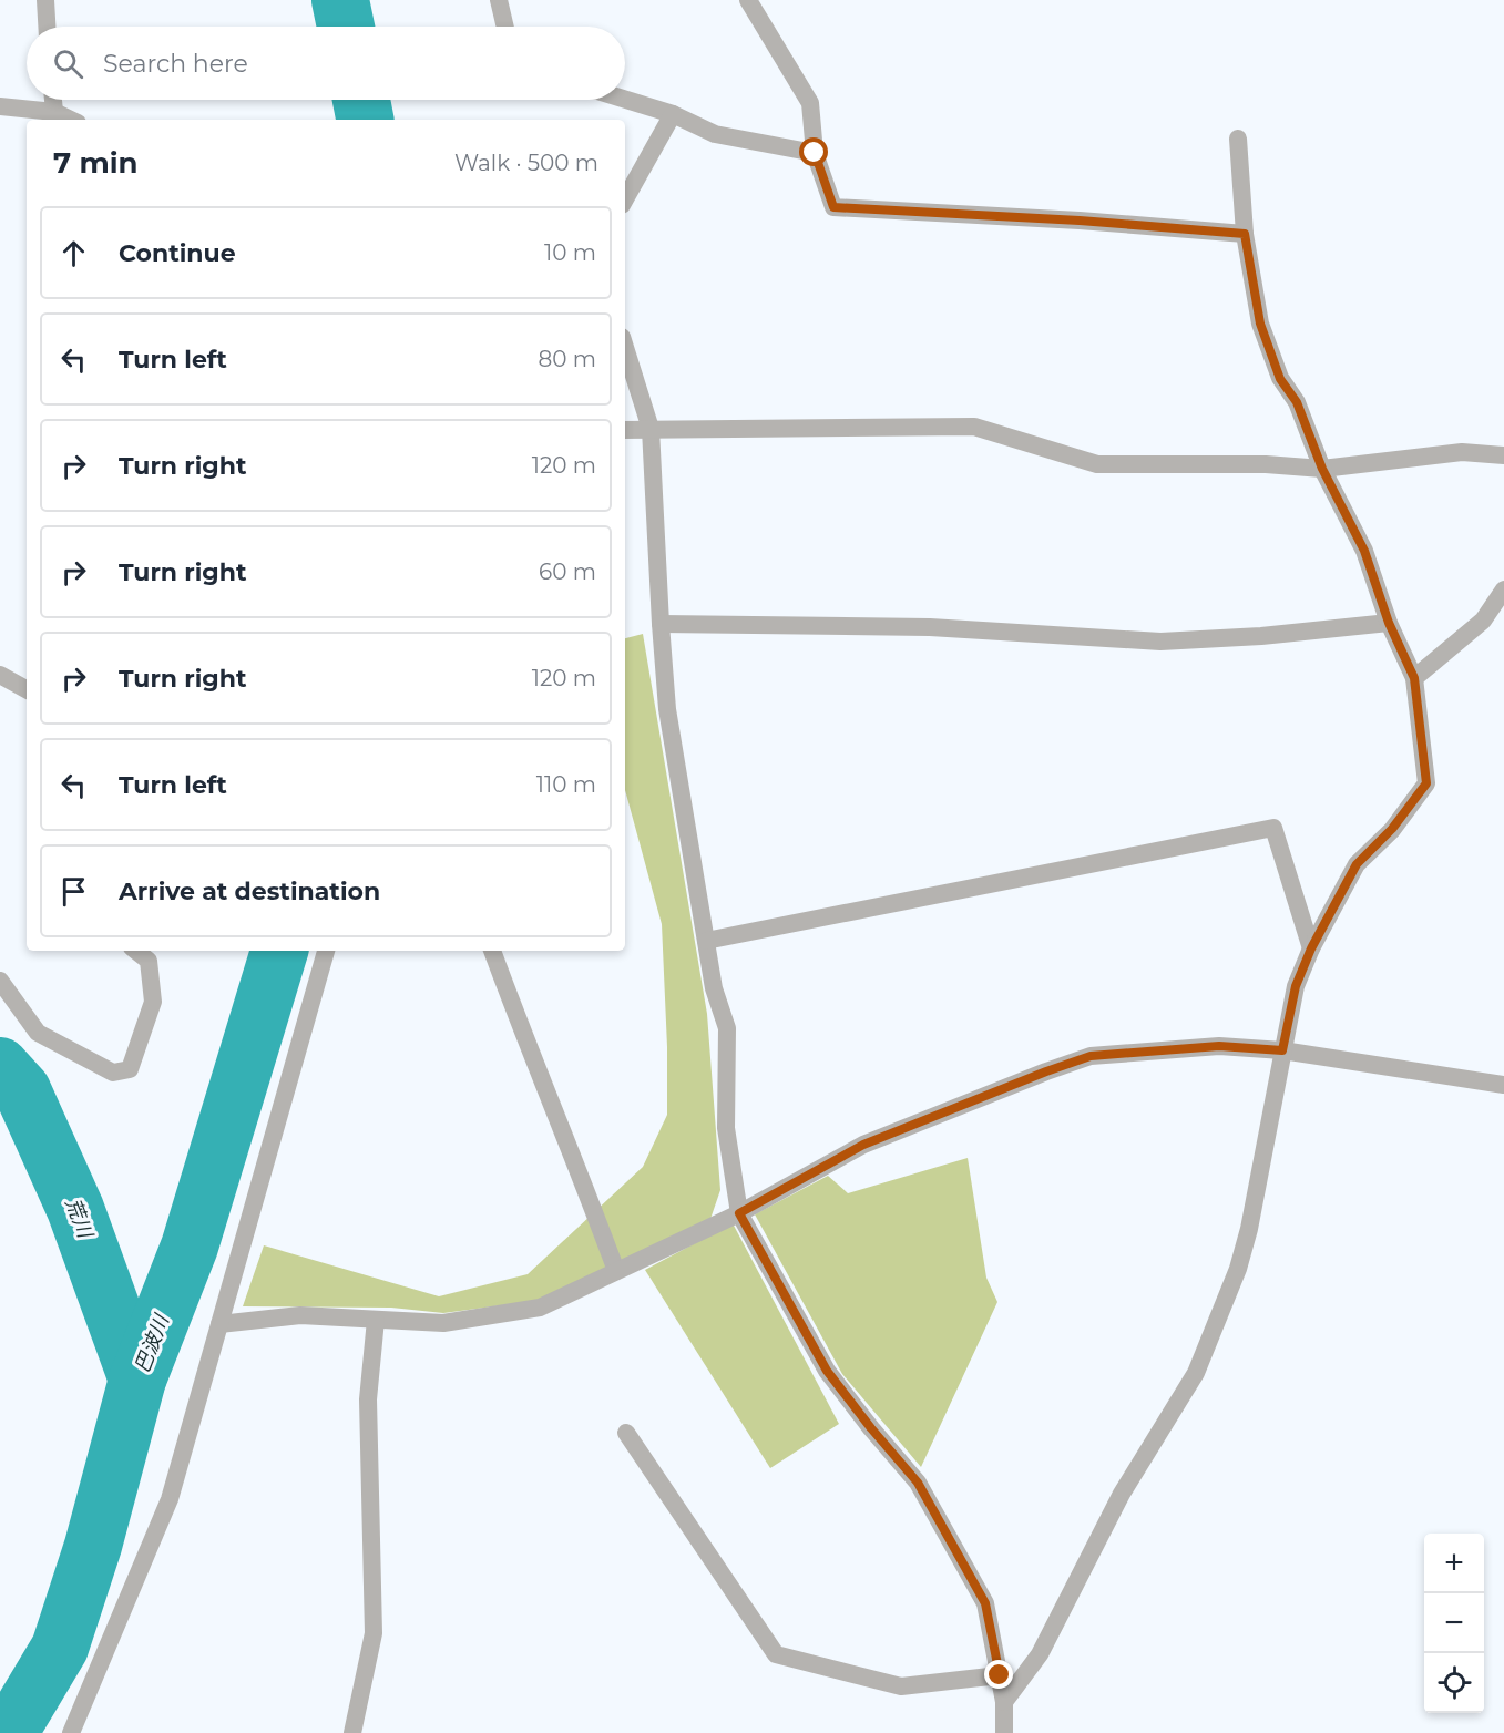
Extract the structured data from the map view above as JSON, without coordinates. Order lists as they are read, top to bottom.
{
  "water": ["荒川", "巴波川"],
  "page": {
    "search": "Search here",
    "heading": ["7 min", "Walk · 500 m"],
    "list": [
      ["Continue", "10 m"],
      ["Turn left", "80 m"],
      ["Turn right", "120 m"],
      ["Turn right", "60 m"],
      ["Turn right", "120 m"],
      ["Turn left", "110 m"],
      "Arrive at destination"
    ],
    "map_buttons": ["+", "−"]
  }
}
